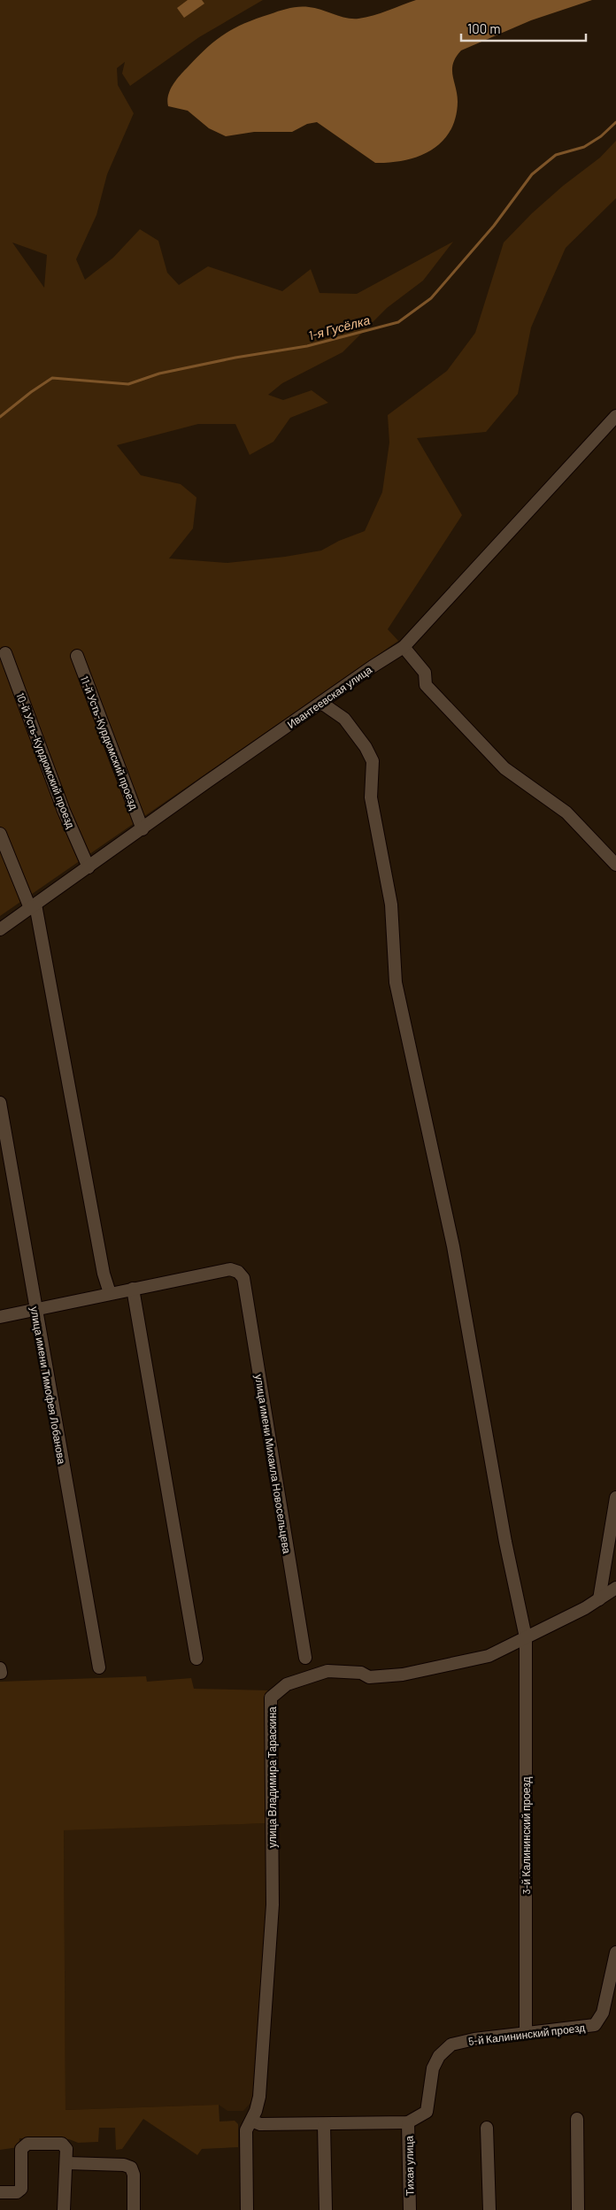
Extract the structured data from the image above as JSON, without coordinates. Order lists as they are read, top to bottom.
{
  "streets": {
    "street": [
      "Ивантеевская улица",
      "11-й Усть-Курдюмский проезд",
      "10-й Усть-Курдюмский проезд",
      "улица имени Тимофея Лобанова",
      "улица имени Михаила Новосельцева",
      "улица Владимира Тараскина",
      "3-й Калининский проезд",
      "5-й Калининский проезд",
      "Тихая улица"
    ]
  },
  "crossings": [
    ["Ивантеевская улица", "11-й Усть-Курдюмский проезд"],
    ["Ивантеевская улица", "10-й Усть-Курдюмский проезд"],
    ["Ивантеевская улица", "3-й Калининский проезд"],
    ["улица Владимира Тараскина", "3-й Калининский проезд"],
    ["3-й Калининский проезд", "5-й Калининский проезд"],
    ["5-й Калининский проезд", "Тихая улица"]
  ],
  "water": ["1-я Гусёлка"],
  "scale_bar": "100 m"
}
